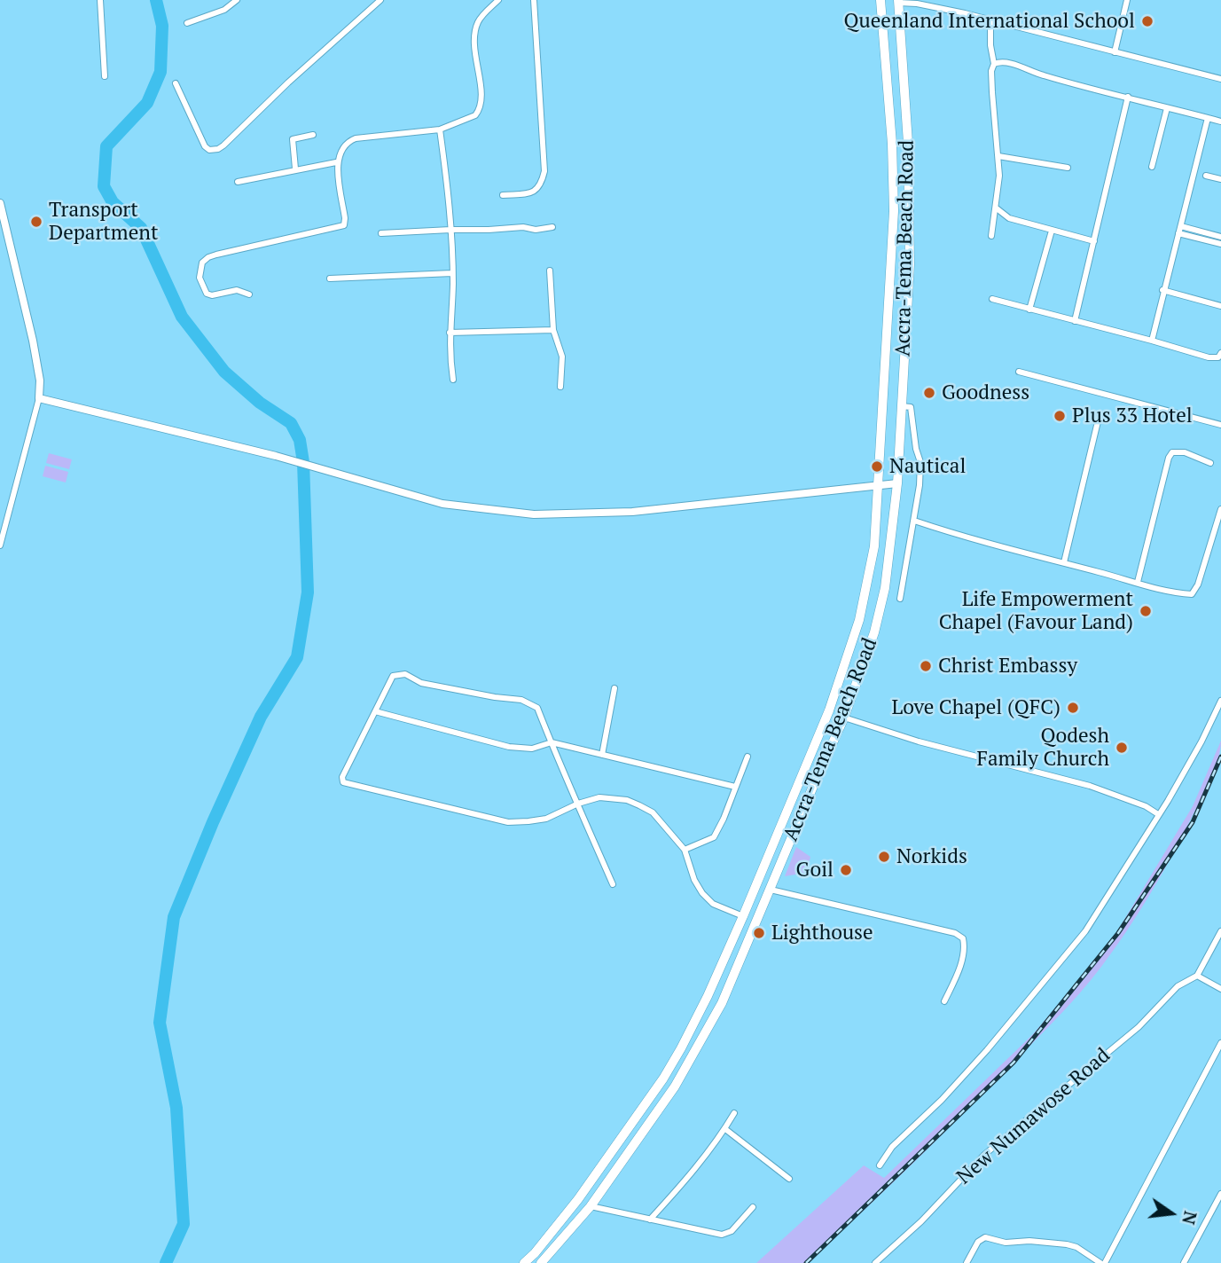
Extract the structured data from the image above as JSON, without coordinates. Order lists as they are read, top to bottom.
{
  "streets": {
    "main road": ["Accra-Tema Beach Road"],
    "street": ["New Numawose Road"]
  },
  "places": [
    "Queenland International School",
    "Transport Department",
    "Goodness",
    "Plus 33 Hotel",
    "Nautical",
    "Life Empowerment Chapel (Favour Land)",
    "Christ Embassy",
    "Love Chapel (QFC)",
    "Qodesh Family Church",
    "Norkids",
    "Goil",
    "Lighthouse"
  ],
  "north": "right"
}
